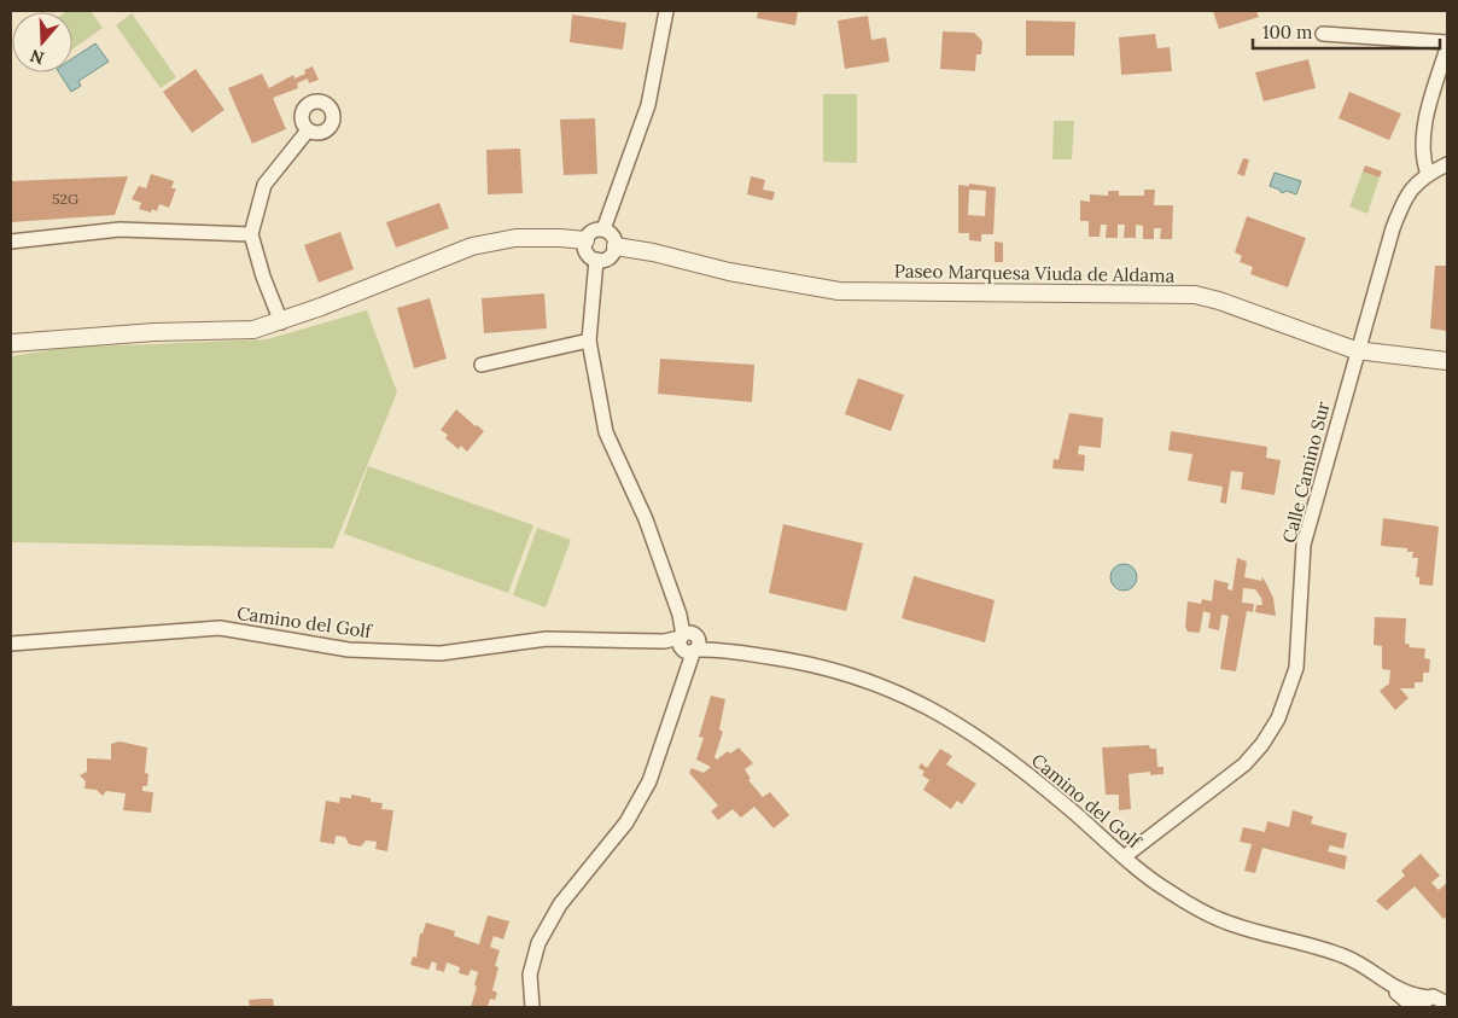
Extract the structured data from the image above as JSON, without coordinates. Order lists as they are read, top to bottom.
{
  "streets": {
    "street": ["Paseo Marquesa Viuda de Aldama", "Calle Camino Sur", "Camino del Golf"]
  },
  "crossings": [
    ["Paseo Marquesa Viuda de Aldama", "Calle Camino Sur"],
    ["Calle Camino Sur", "Camino del Golf"]
  ],
  "house_numbers": ["52G"],
  "scale_bar": "100 m",
  "north": "bottom"
}
